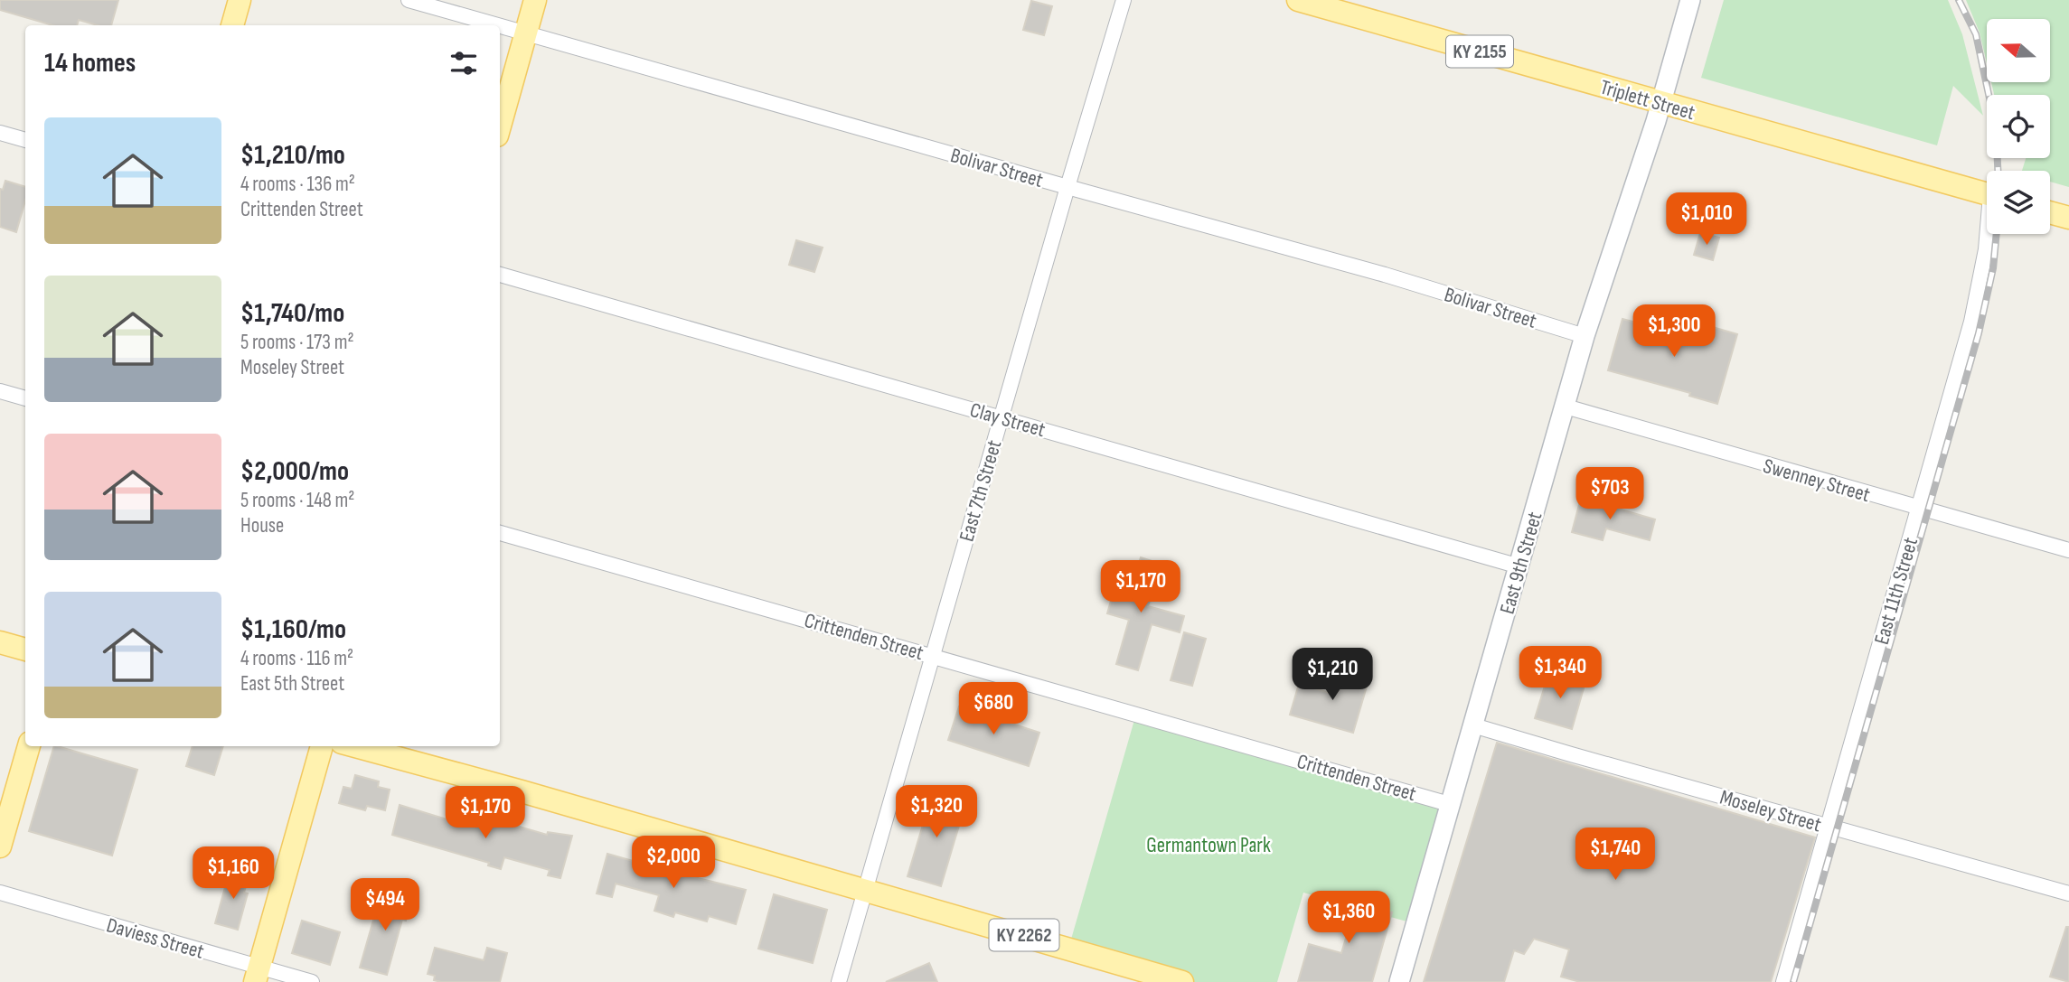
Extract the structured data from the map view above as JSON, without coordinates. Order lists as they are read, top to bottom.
{
  "streets": {
    "main road": ["KY 2155", "Triplett Street", "KY 2262"],
    "street": [
      "Bolivar Street",
      "Clay Street",
      "Swenney Street",
      "East 7th Street",
      "East 9th Street",
      "East 11th Street",
      "Crittenden Street",
      "Moseley Street",
      "Daviess Street"
    ]
  },
  "crossings": [
    ["Triplett Street", "East 9th Street"],
    ["Bolivar Street", "East 7th Street"],
    ["Bolivar Street", "East 9th Street"],
    ["Clay Street", "East 7th Street"],
    ["Clay Street", "East 9th Street"],
    ["Swenney Street", "East 9th Street"],
    ["Swenney Street", "East 11th Street"],
    ["East 7th Street", "Crittenden Street"],
    ["East 7th Street", "KY 2262"],
    ["East 9th Street", "Crittenden Street"],
    ["East 9th Street", "Moseley Street"],
    ["East 11th Street", "Moseley Street"]
  ],
  "parks": ["Germantown Park"],
  "north": "left",
  "page": {
    "heading": "14 homes",
    "list": [
      {
        "name": "$1,210/mo",
        "note": "4 rooms · 136 m² · Crittenden Street"
      },
      {
        "name": "$1,740/mo",
        "note": "5 rooms · 173 m² · Moseley Street"
      },
      {
        "name": "$2,000/mo",
        "note": "5 rooms · 148 m² · House"
      },
      {
        "name": "$1,160/mo",
        "note": "4 rooms · 116 m² · East 5th Street"
      }
    ],
    "price": [
      "$1,010",
      "$1,300",
      "$703",
      "$1,170",
      "$1,340",
      "$1,210",
      "$680",
      "$1,320",
      "$1,170",
      "$1,740",
      "$2,000",
      "$1,160",
      "$494",
      "$1,360"
    ]
  }
}
